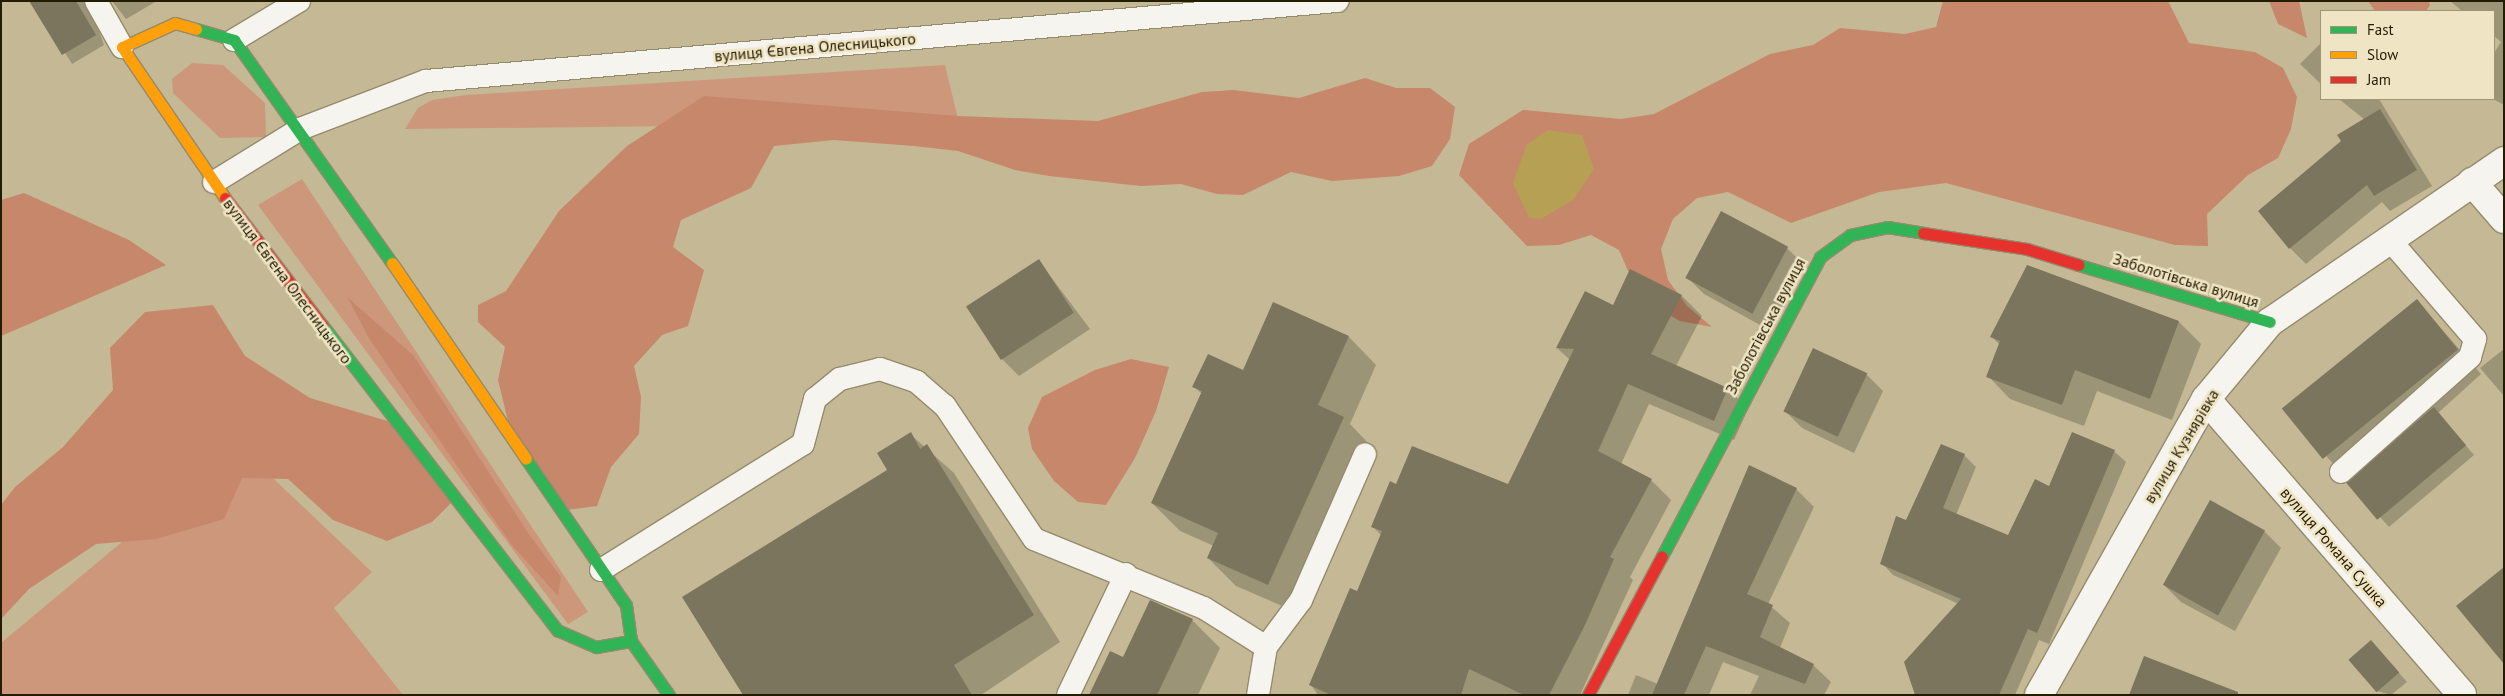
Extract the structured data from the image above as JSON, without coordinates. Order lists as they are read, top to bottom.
{
  "streets": {
    "street": [
      "вулиця Євгена Олесницького",
      "Заболотівська вулиця",
      "вулиця Кузнярівка",
      "вулиця Романа Сушка"
    ]
  },
  "crossings": [
    ["Заболотівська вулиця", "вулиця Кузнярівка"],
    ["вулиця Кузнярівка", "вулиця Романа Сушка"]
  ],
  "legend": ["Fast", "Slow", "Jam"]
}
